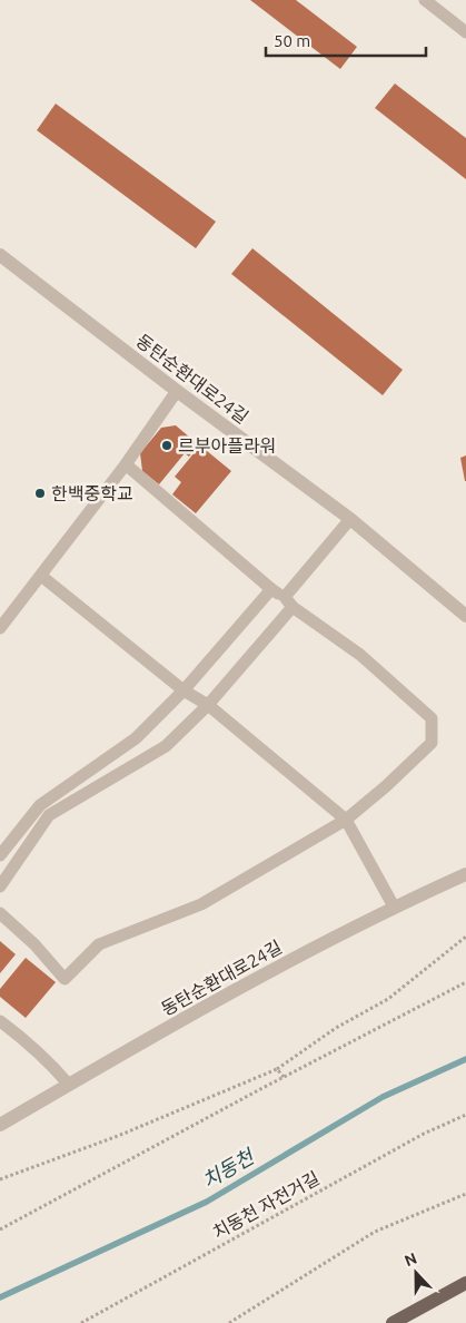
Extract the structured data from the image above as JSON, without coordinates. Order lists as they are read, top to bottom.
{
  "streets": {
    "street": ["동탄순환대로24길"],
    "path": ["치동천 자전거길"]
  },
  "water": ["치동천"],
  "places": ["르부아플라워", "한백중학교"],
  "scale_bar": "50 m",
  "north": "top"
}
